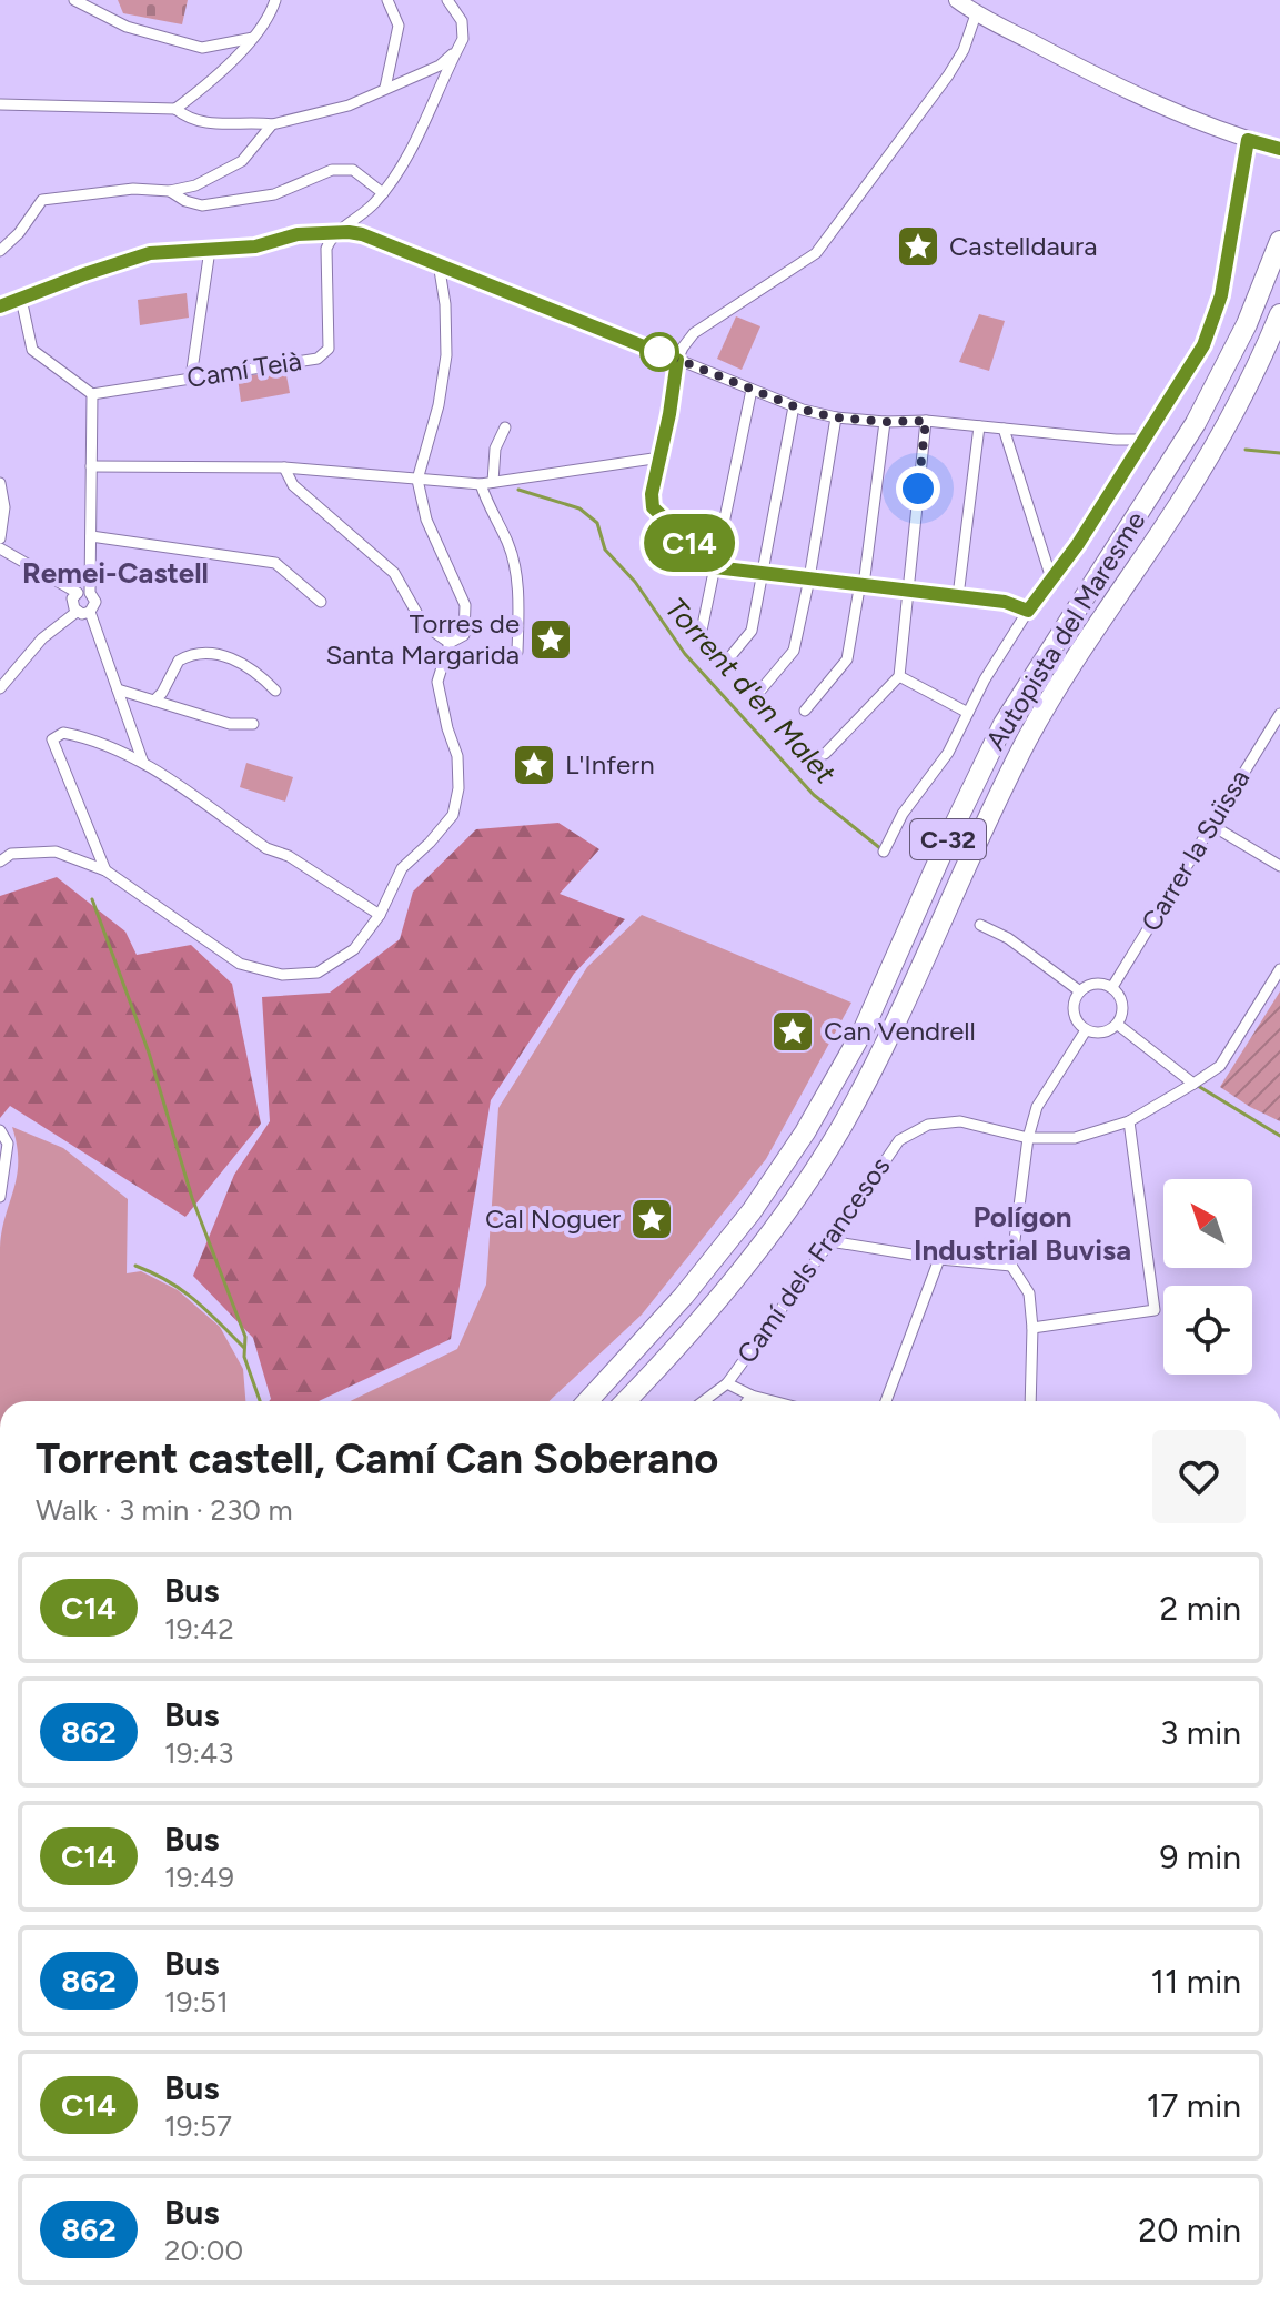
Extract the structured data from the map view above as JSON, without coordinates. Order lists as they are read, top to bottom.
{
  "streets": {
    "highway": ["Autopista del Maresme", "C-32"],
    "street": ["Camí Teià", "Carrer la Suïssa", "Camí dels Francesos"]
  },
  "districts": ["Remei-Castell", "Polígon Industrial Buvisa"],
  "water": ["Torrent d'en Malet"],
  "places": {
    "place": [
      "Castelldaura",
      "Torres de Santa Margarida",
      "L'Infern",
      "Can Vendrell",
      "Cal Noguer"
    ]
  },
  "lines": ["bus line C14"],
  "north": "top left",
  "page": {
    "on_map": "C14",
    "heading": ["Torrent castell, Camí Can Soberano", "Walk · 3 min · 230 m"],
    "list": [
      {
        "mark": "C14",
        "name": "Bus",
        "note": "19:42",
        "value": "2 min"
      },
      {
        "mark": "862",
        "name": "Bus",
        "note": "19:43",
        "value": "3 min"
      },
      {
        "mark": "C14",
        "name": "Bus",
        "note": "19:49",
        "value": "9 min"
      },
      {
        "mark": "862",
        "name": "Bus",
        "note": "19:51",
        "value": "11 min"
      },
      {
        "mark": "C14",
        "name": "Bus",
        "note": "19:57",
        "value": "17 min"
      },
      {
        "mark": "862",
        "name": "Bus",
        "note": "20:00",
        "value": "20 min"
      }
    ]
  }
}
